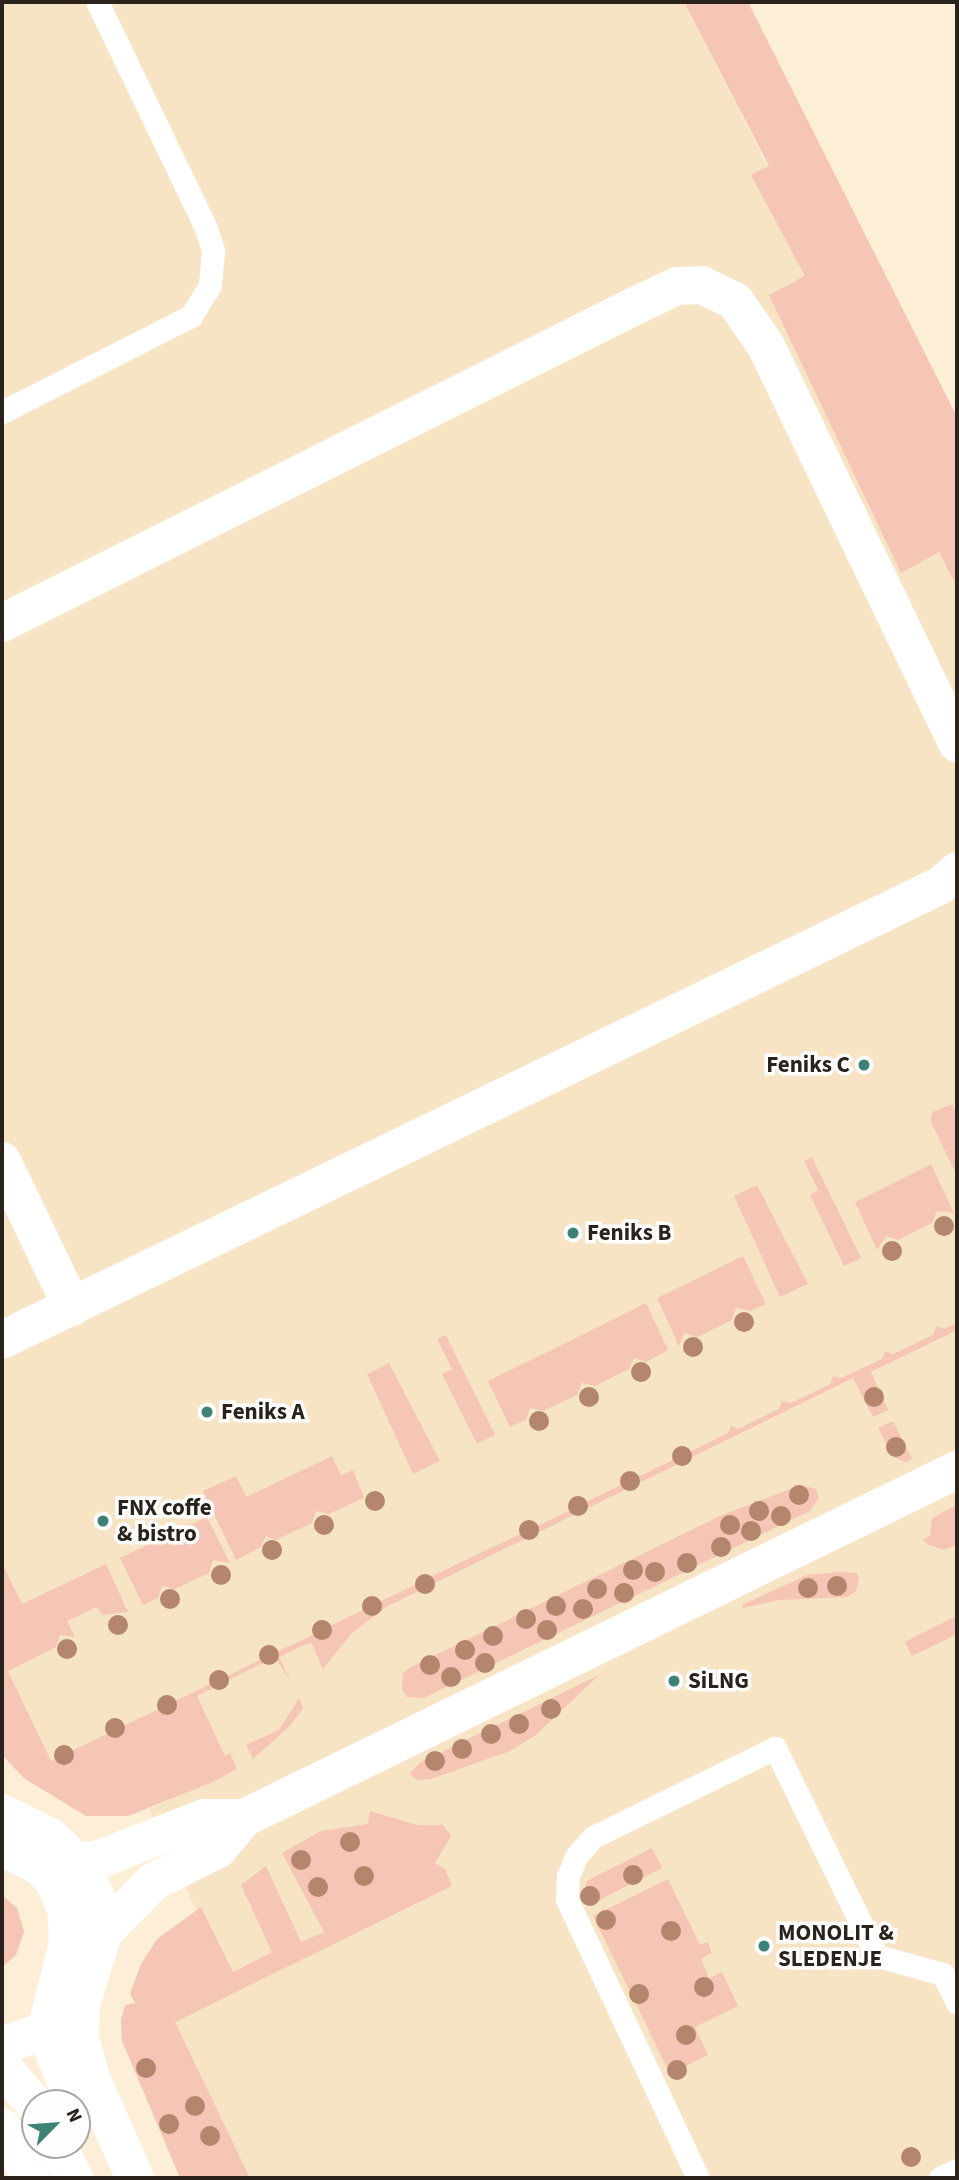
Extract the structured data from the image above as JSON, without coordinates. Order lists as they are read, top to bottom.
{
  "places": [
    "Feniks C",
    "Feniks B",
    "Feniks A",
    "FNX coffe & bistro",
    "SiLNG",
    "MONOLIT & SLEDENJE"
  ],
  "north": "top right"
}
